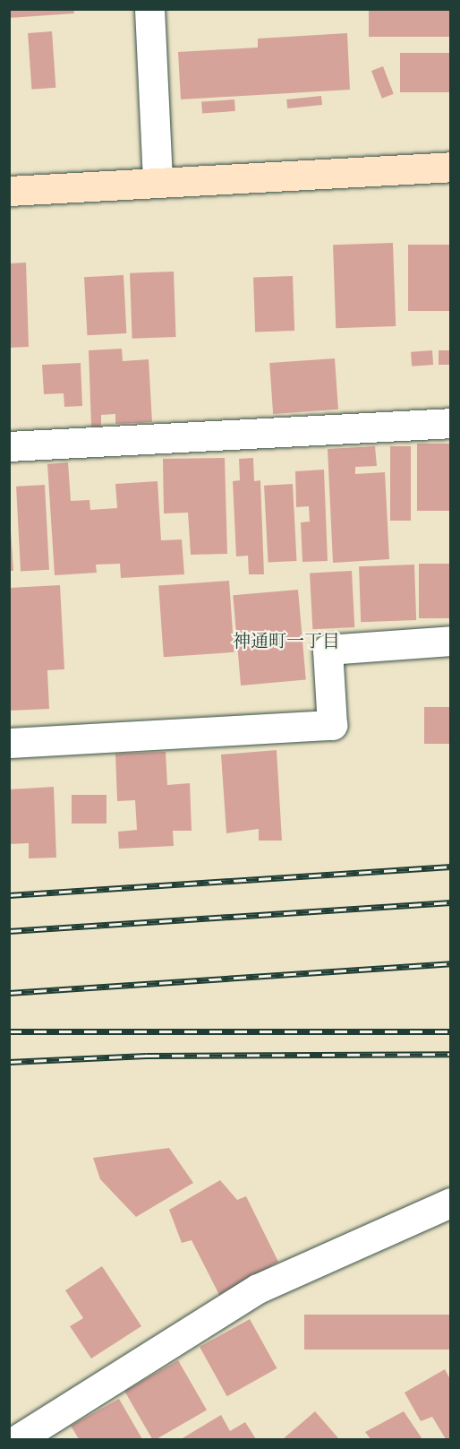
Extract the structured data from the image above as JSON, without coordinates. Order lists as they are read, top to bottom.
{
  "districts": ["神通町一丁目"]
}
